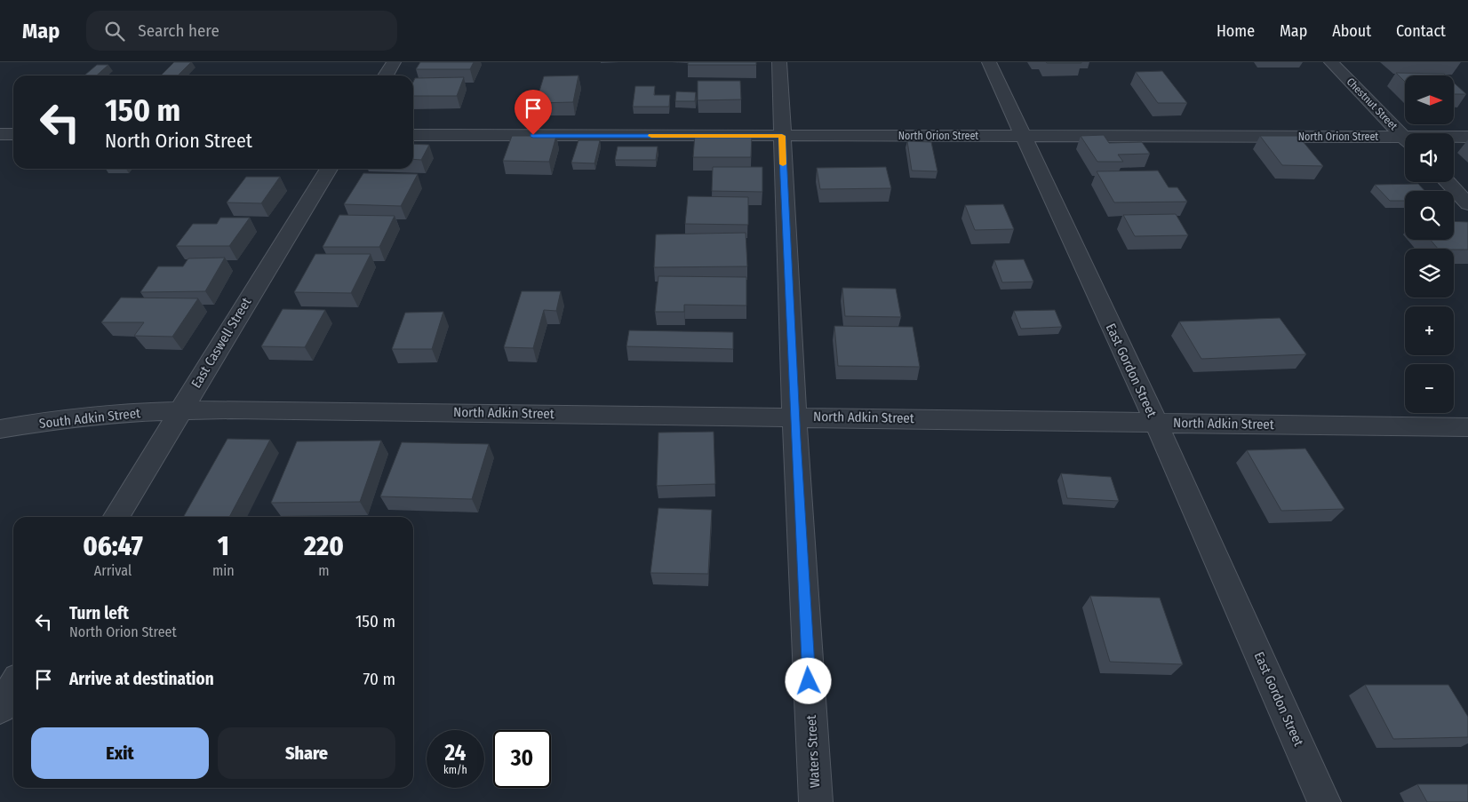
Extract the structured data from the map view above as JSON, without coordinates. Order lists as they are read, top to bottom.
{
  "streets": {
    "street": [
      "Chestnut Street",
      "North Orion Street",
      "East Caswell Street",
      "East Gordon Street",
      "North Adkin Street",
      "South Adkin Street",
      "Waters Street"
    ]
  },
  "crossings": [
    ["North Orion Street", "East Gordon Street"],
    ["North Orion Street", "Waters Street"],
    ["East Caswell Street", "North Adkin Street"],
    ["East Caswell Street", "South Adkin Street"],
    ["East Gordon Street", "North Adkin Street"],
    ["North Adkin Street", "South Adkin Street"],
    ["North Adkin Street", "Waters Street"]
  ],
  "north": "right",
  "page": {
    "header": "Map",
    "search": "Search here",
    "nav": [
      "Home",
      "Map",
      "About",
      "Contact"
    ],
    "map_buttons": ["+", "−"],
    "turn": ["150 m", "North Orion Street"],
    "eta": [
      "06:47",
      "Arrival",
      "1",
      "min",
      "220",
      "m"
    ],
    "list": [
      {
        "name": "Turn left",
        "note": "North Orion Street",
        "value": "150 m"
      },
      {
        "name": "Arrive at destination",
        "value": "70 m"
      }
    ],
    "buttons": ["Exit", "Share"],
    "speed": "24 km/h",
    "limit": "30"
  }
}
